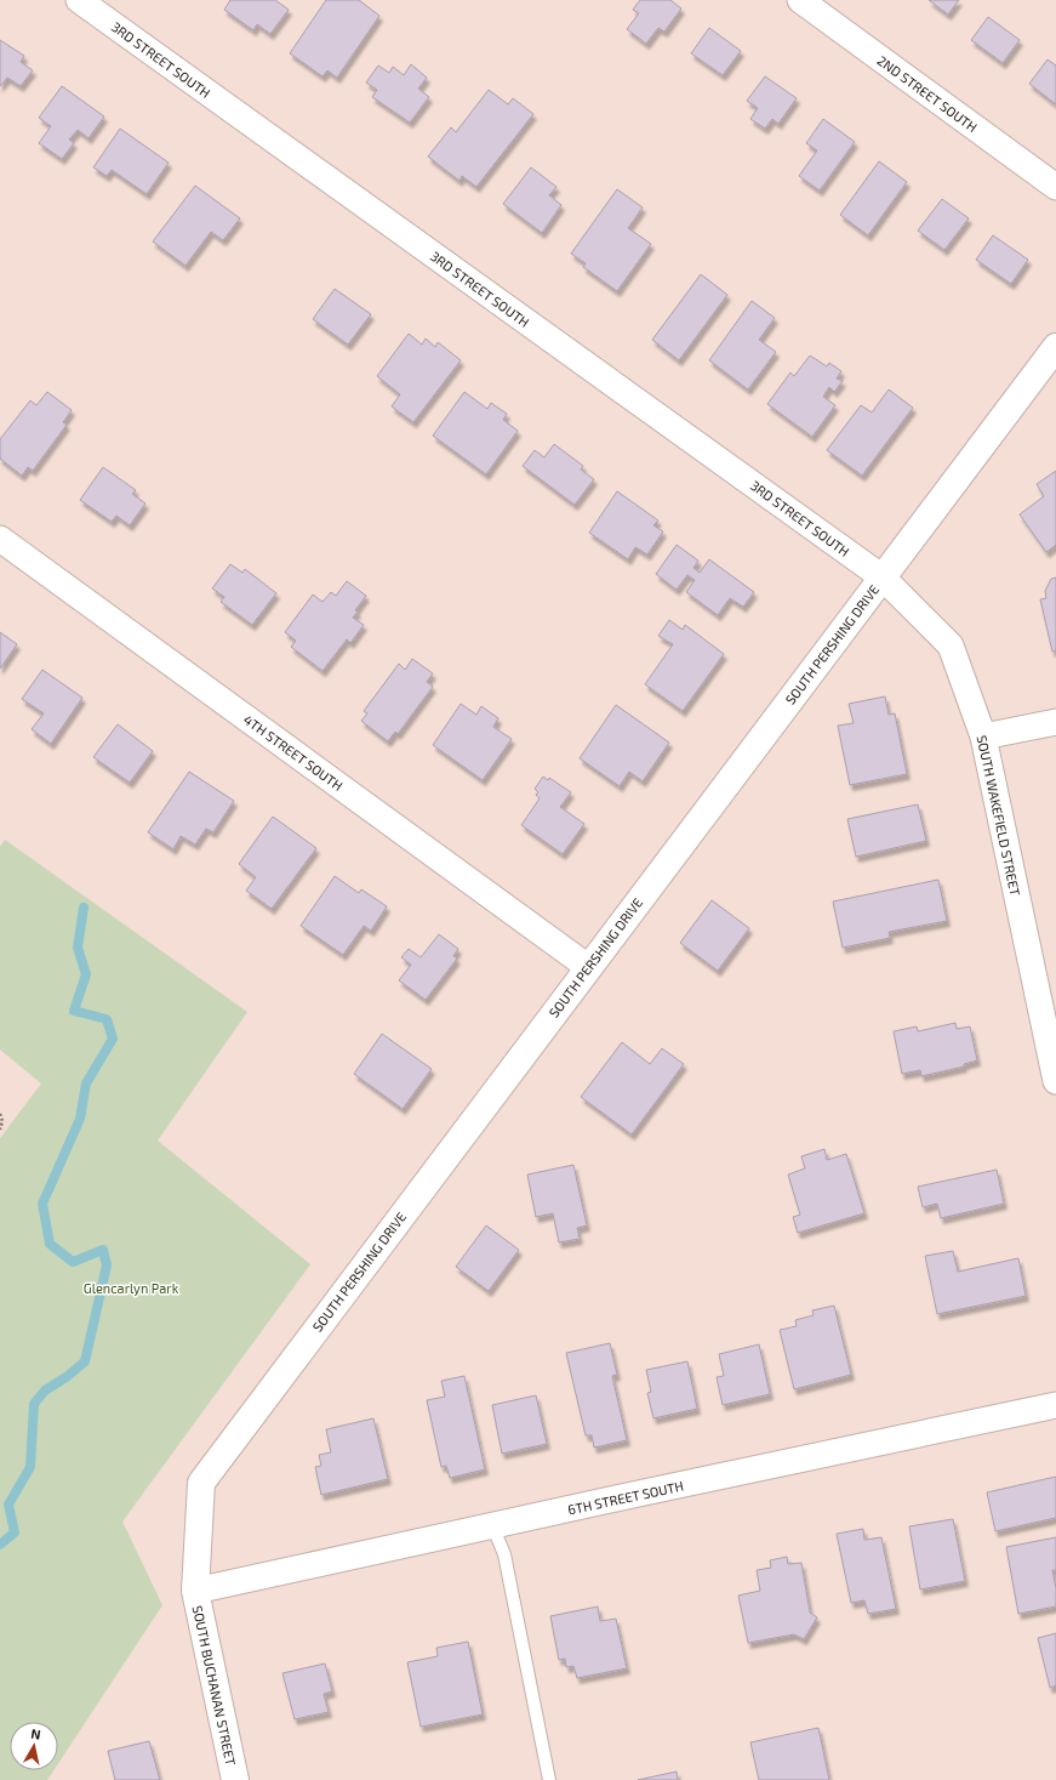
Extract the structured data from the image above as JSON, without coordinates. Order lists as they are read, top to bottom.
{
  "streets": {
    "street": [
      "3RD STREET SOUTH",
      "2ND STREET SOUTH",
      "SOUTH PERSHING DRIVE",
      "4TH STREET SOUTH",
      "SOUTH WAKEFIELD STREET",
      "6TH STREET SOUTH",
      "SOUTH BUCHANAN STREET"
    ]
  },
  "crossings": [
    ["3RD STREET SOUTH", "SOUTH PERSHING DRIVE"],
    ["3RD STREET SOUTH", "SOUTH WAKEFIELD STREET"],
    ["SOUTH PERSHING DRIVE", "4TH STREET SOUTH"],
    ["SOUTH PERSHING DRIVE", "SOUTH WAKEFIELD STREET"],
    ["SOUTH PERSHING DRIVE", "6TH STREET SOUTH"],
    ["SOUTH PERSHING DRIVE", "SOUTH BUCHANAN STREET"],
    ["6TH STREET SOUTH", "SOUTH BUCHANAN STREET"]
  ],
  "parks": ["Glencarlyn Park"],
  "north": "top"
}
